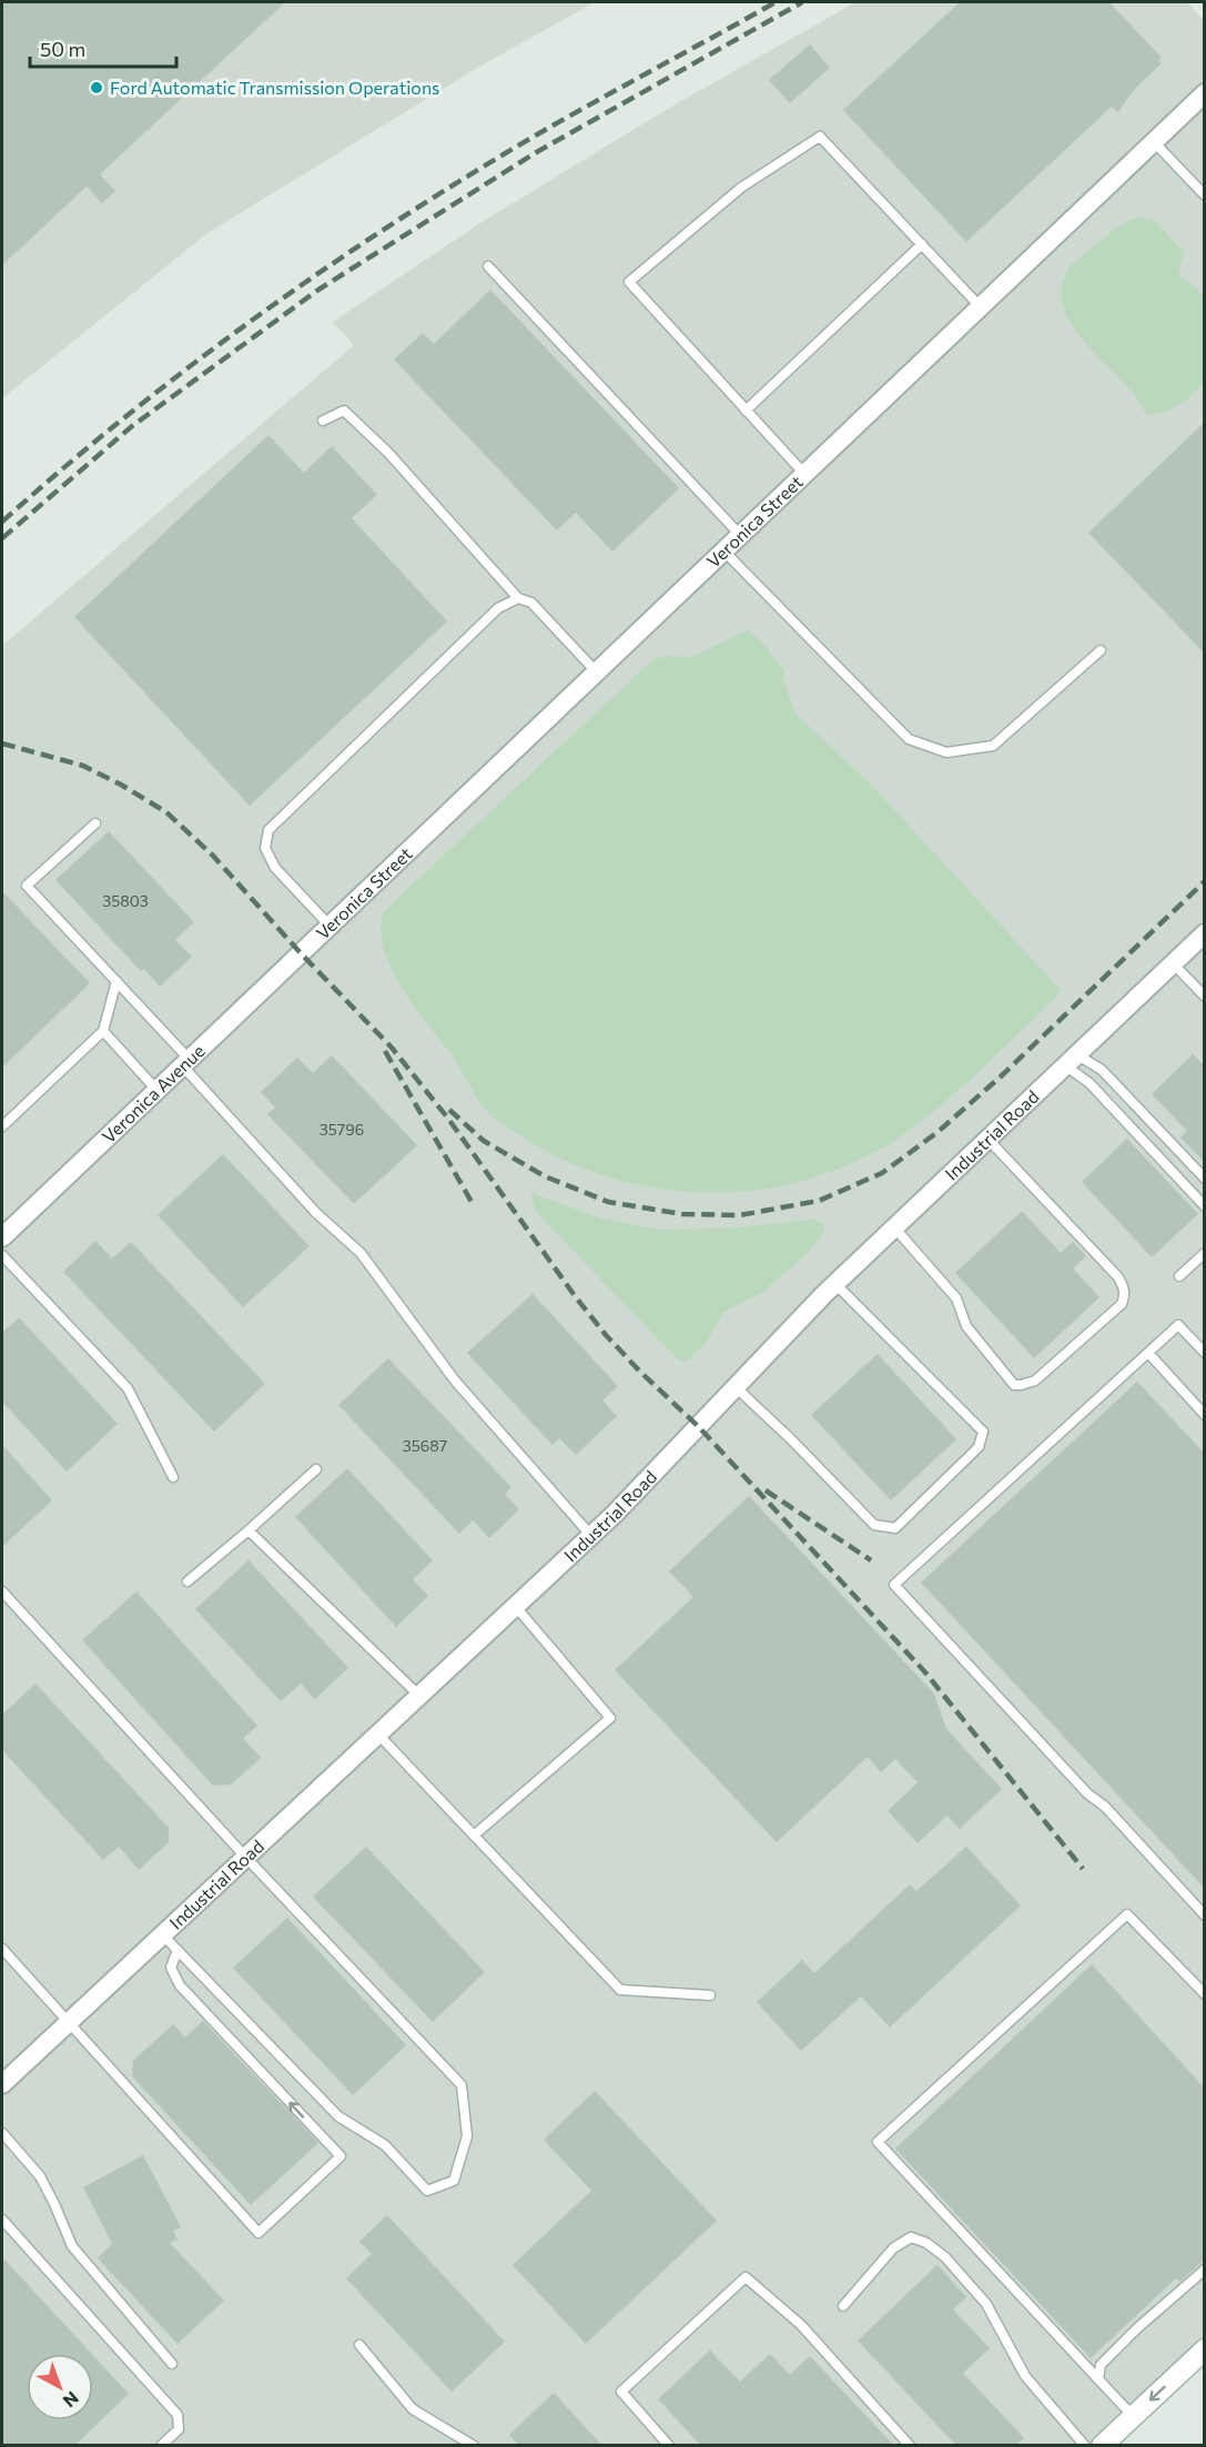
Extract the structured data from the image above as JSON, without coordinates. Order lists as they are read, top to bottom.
{
  "streets": {
    "street": ["Veronica Street", "Veronica Avenue", "Industrial Road"]
  },
  "crossings": [
    ["Veronica Street", "Veronica Avenue"]
  ],
  "places": ["Ford Automatic Transmission Operations"],
  "house_numbers": ["35803", "35796", "35687"],
  "scale_bar": "50 m",
  "north": "bottom right"
}
